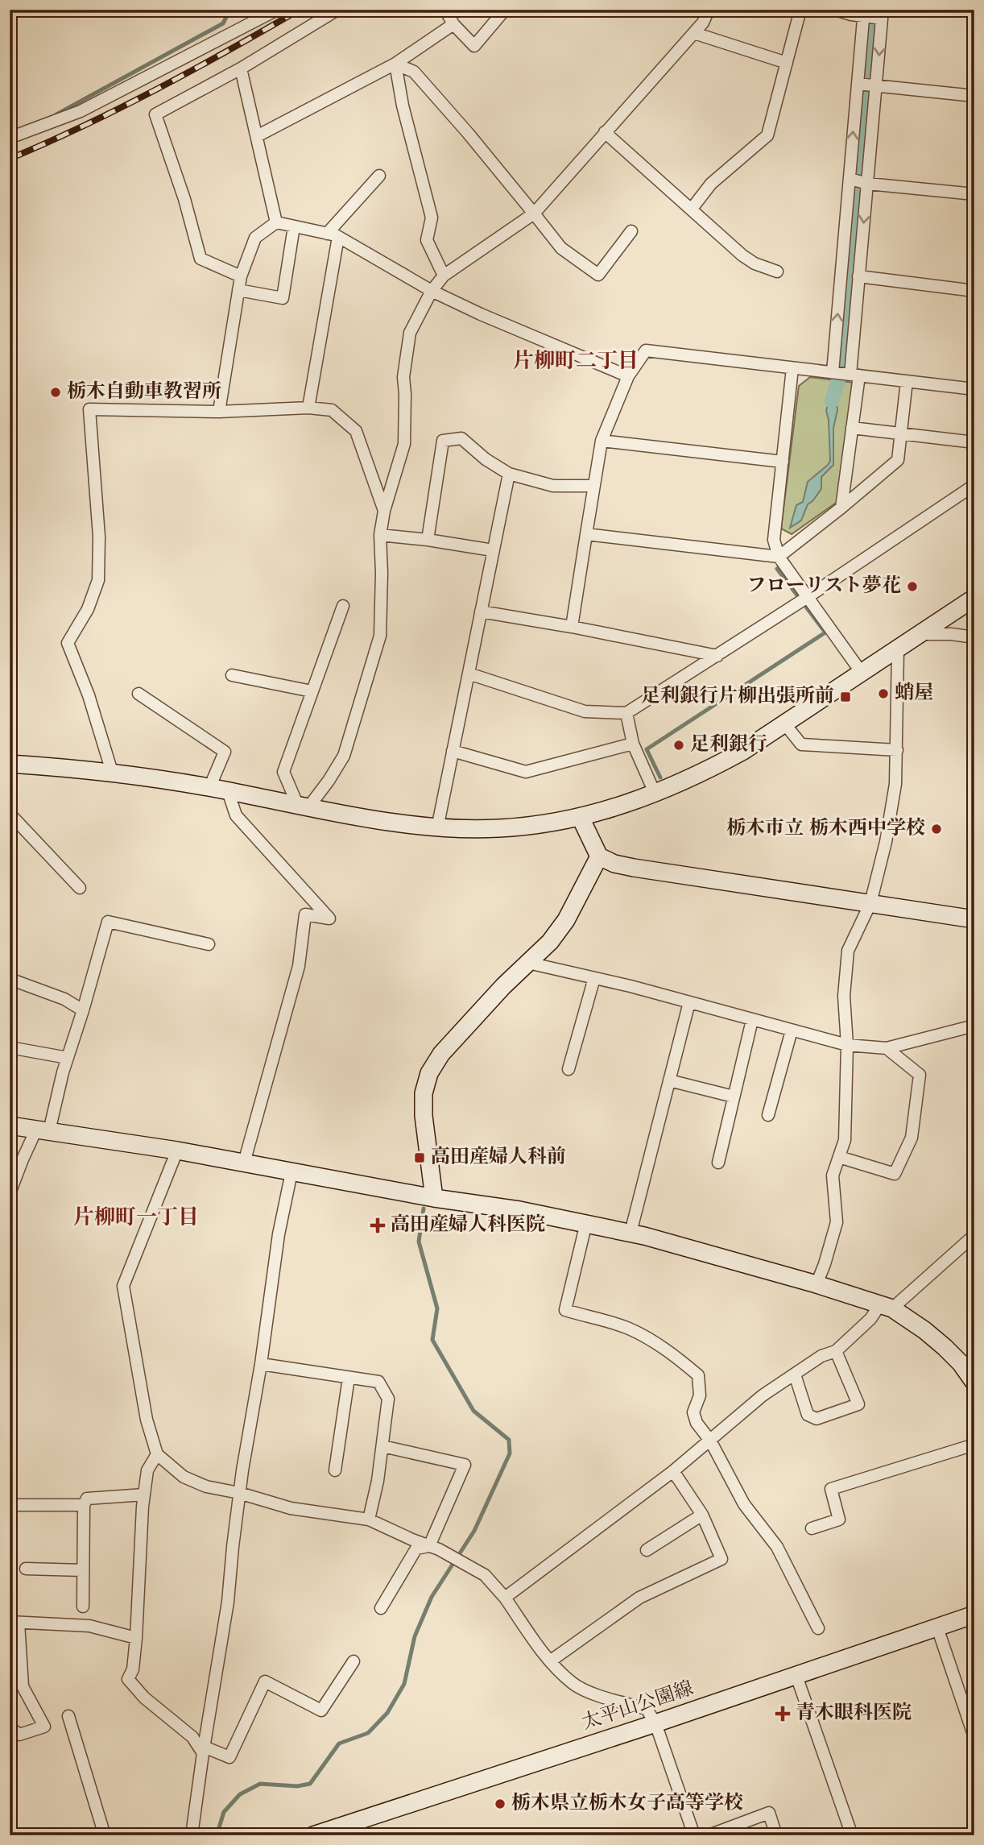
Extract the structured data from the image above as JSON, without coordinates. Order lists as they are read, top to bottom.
{
  "streets": {
    "street": ["太平山公園線"]
  },
  "districts": ["片柳町二丁目", "片柳町一丁目"],
  "places": {
    "other": [
      "栃木自動車教習所",
      "フローリスト夢花",
      "蛸屋",
      "足利銀行",
      "栃木市立 栃木西中学校",
      "栃木県立栃木女子高等学校"
    ],
    "transit": ["足利銀行片柳出張所前", "高田産婦人科前"],
    "health": ["高田産婦人科医院", "青木眼科医院"]
  }
}
